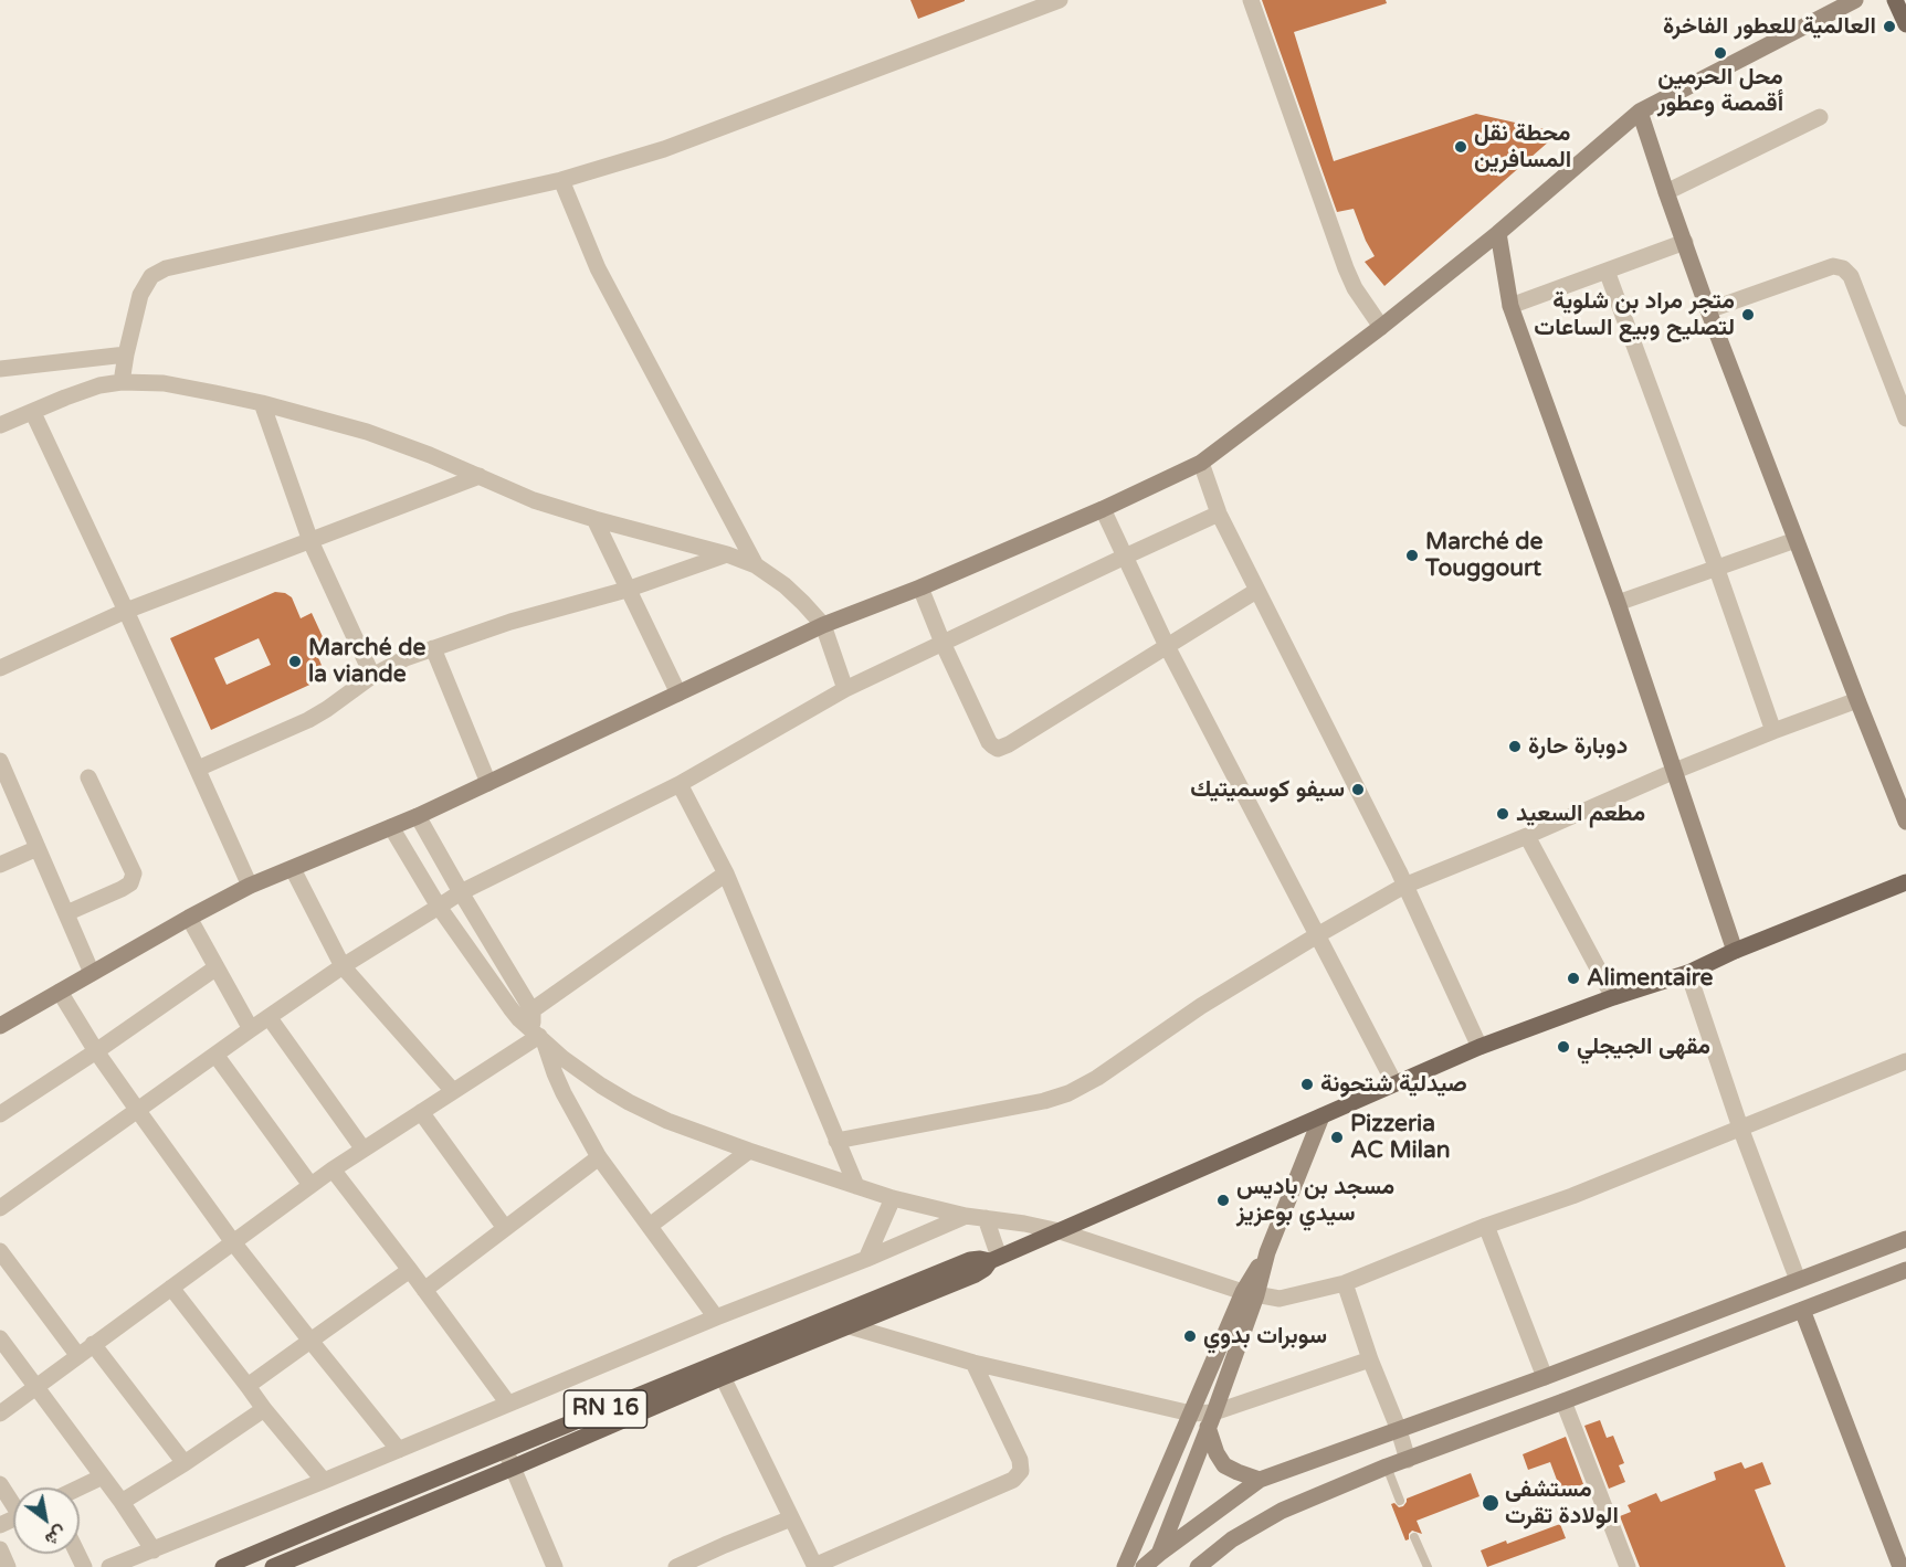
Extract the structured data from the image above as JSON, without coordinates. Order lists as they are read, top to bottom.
{
  "streets": {
    "main road": ["RN 16"]
  },
  "places": [
    "العالمية للعطور الفاخرة",
    "محل الحرمين أقمصة وعطور",
    "محطة نقل المسافرين",
    "متجر مراد بن شلوية لتصليح وبيع الساعات",
    "Marché de Touggourt",
    "Marché de la viande",
    "دوبارة حارة",
    "سيفو كوسميتيك",
    "مطعم السعيد",
    "Alimentaire",
    "مقهى الجيجلي",
    "صيدلية شتحونة",
    "Pizzeria AC Milan",
    "مسجد بن باديس سيدي بوعزيز",
    "سوبرات بدوي",
    "مستشفى الولادة تقرت"
  ],
  "north": "bottom right"
}
